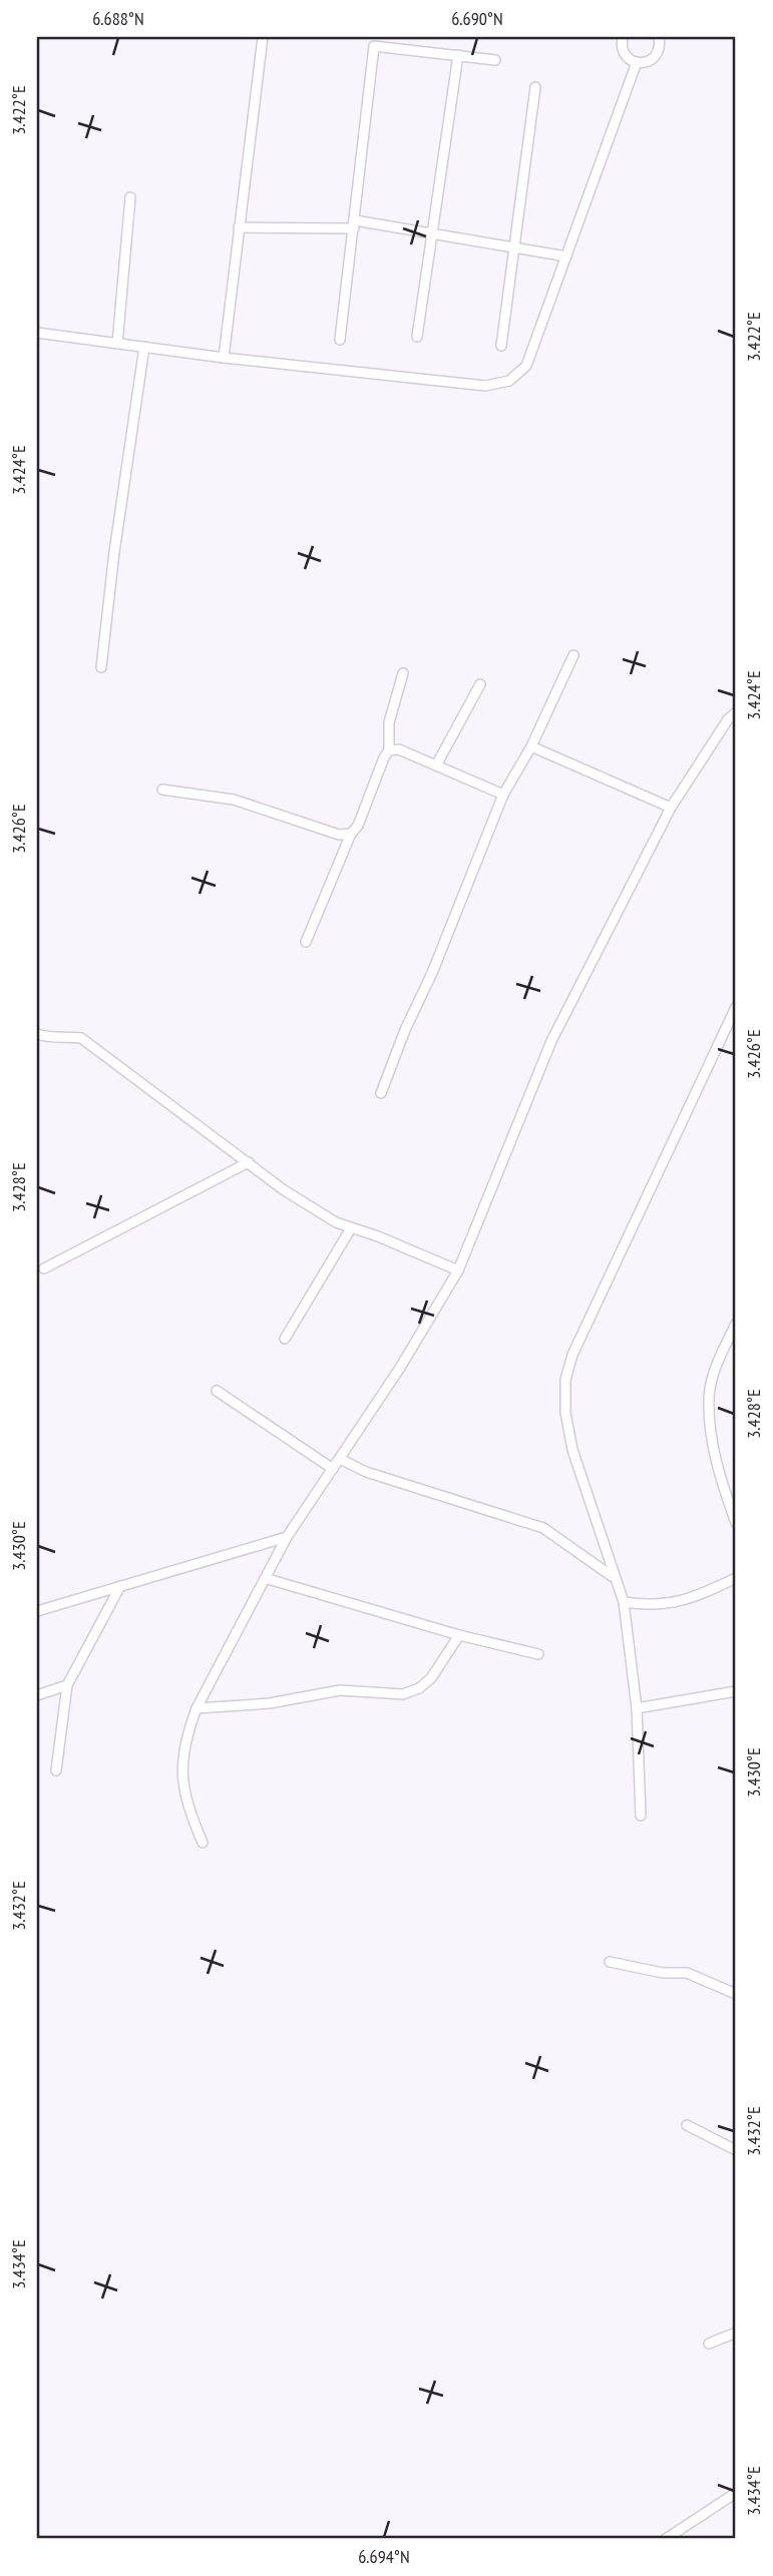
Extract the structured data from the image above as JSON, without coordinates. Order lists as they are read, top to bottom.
{
  "coordinates": [
    "6.688°N",
    "6.690°N",
    "3.422°E",
    "3.424°E",
    "3.426°E",
    "3.428°E",
    "3.430°E",
    "3.432°E",
    "3.434°E",
    "6.694°N"
  ]
}
